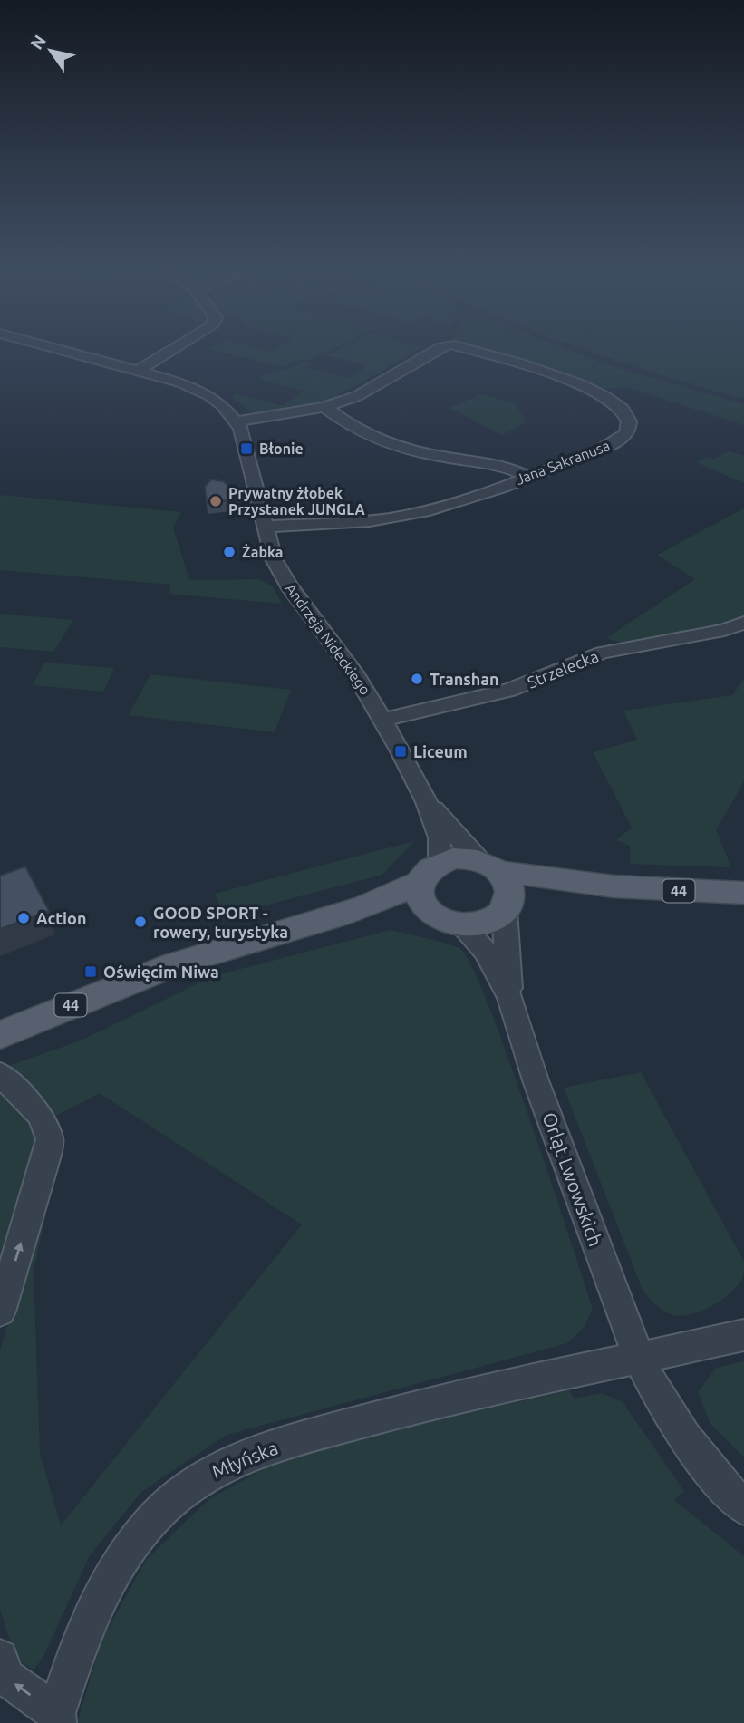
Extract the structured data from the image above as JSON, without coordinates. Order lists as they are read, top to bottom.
{
  "streets": {
    "main road": ["44"],
    "street": [
      "Jana Sakranusa",
      "Andrzeja Nideckiego",
      "Strzelecka",
      "Orląt Lwowskich",
      "Młyńska"
    ]
  },
  "crossings": [
    ["Jana Sakranusa", "Andrzeja Nideckiego"],
    ["Andrzeja Nideckiego", "Strzelecka"],
    ["Andrzeja Nideckiego", "44"],
    ["Andrzeja Nideckiego", "Orląt Lwowskich"],
    ["44", "Orląt Lwowskich"],
    ["Orląt Lwowskich", "Młyńska"]
  ],
  "places": {
    "transit": ["Błonie", "Liceum", "Oświęcim Niwa"],
    "other": [
      "Prywatny żłobek Przystanek JUNGLA",
      "Żabka",
      "Transhan",
      "Action",
      "GOOD SPORT - rowery, turystyka"
    ]
  },
  "north": "top left"
}
